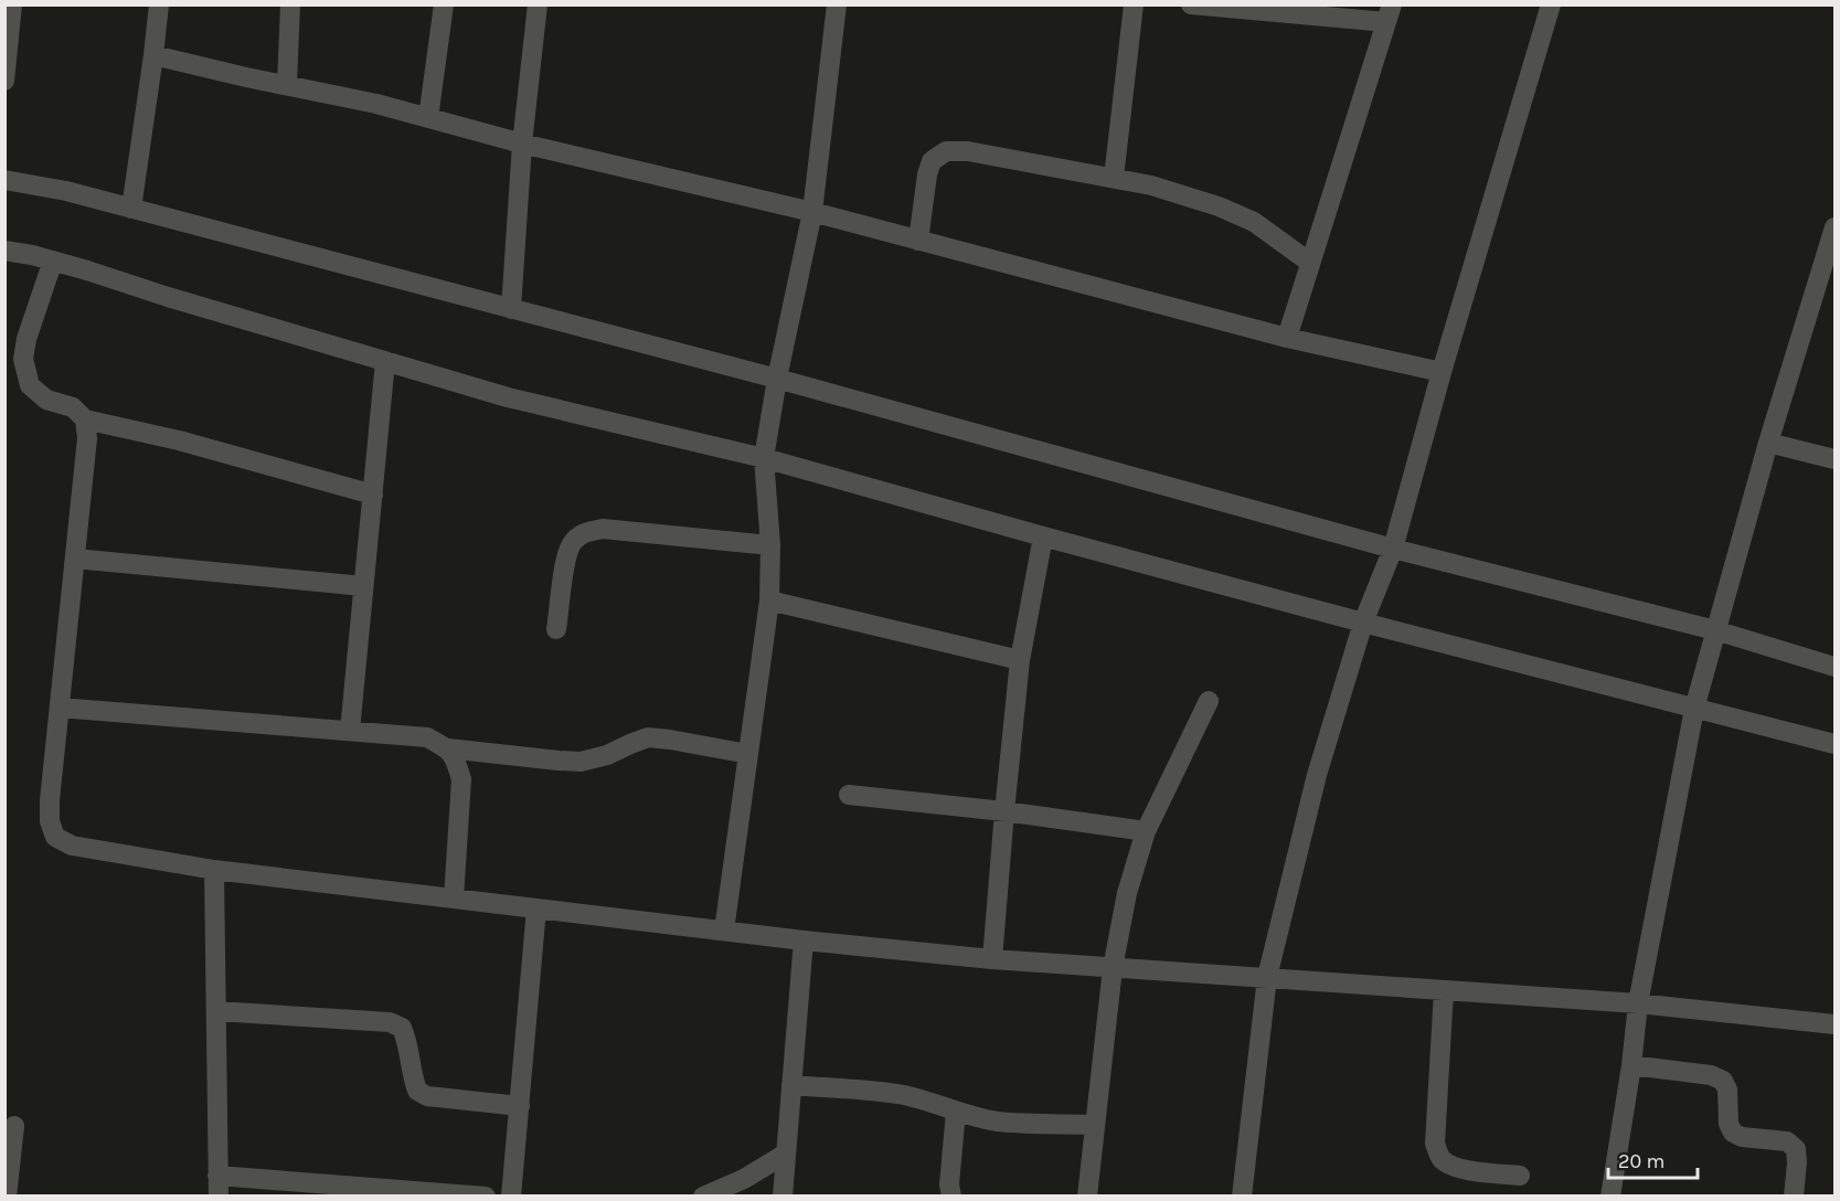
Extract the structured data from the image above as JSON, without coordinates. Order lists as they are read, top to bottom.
{
  "scale_bar": "20 m"
}
